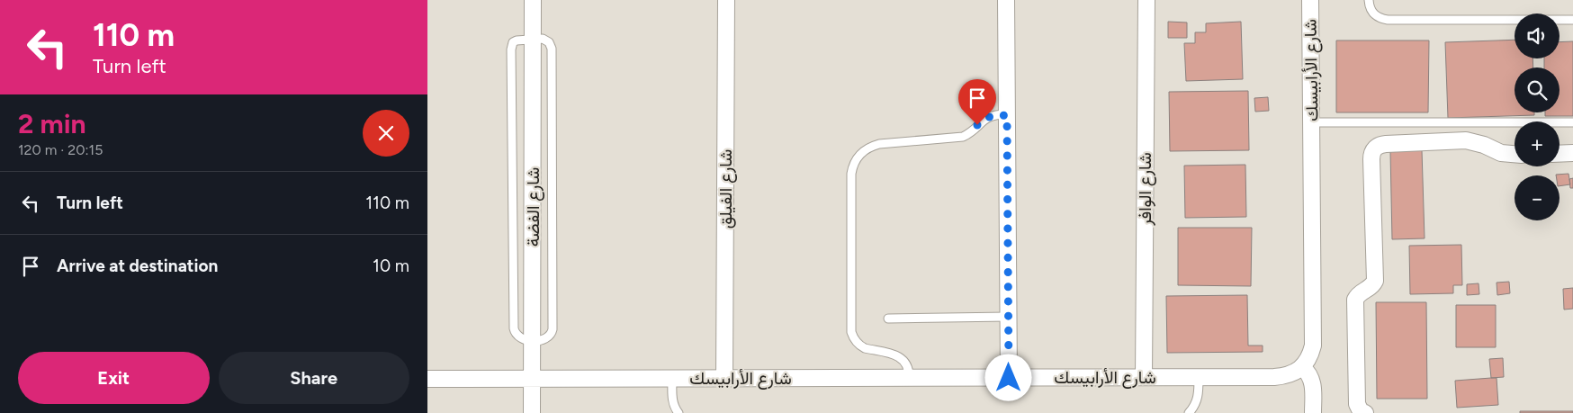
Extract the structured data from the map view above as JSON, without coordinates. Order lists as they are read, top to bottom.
{
  "streets": {
    "street": [
      "شارع الأرابيسك",
      "شارع الفيلق",
      "شارع الوافر",
      "شارع الفضة"
    ]
  },
  "crossings": [
    ["شارع الأرابيسك", "شارع الفيلق"],
    ["شارع الأرابيسك", "شارع الوافر"],
    ["شارع الأرابيسك", "شارع الفضة"]
  ],
  "page": {
    "turn": ["110 m", "Turn left"],
    "map_buttons": ["+", "−"],
    "heading": ["2 min", "120 m · 20:15"],
    "list": [
      {
        "name": "Turn left",
        "value": "110 m"
      },
      {
        "name": "Arrive at destination",
        "value": "10 m"
      }
    ],
    "buttons": ["Exit", "Share"]
  }
}
